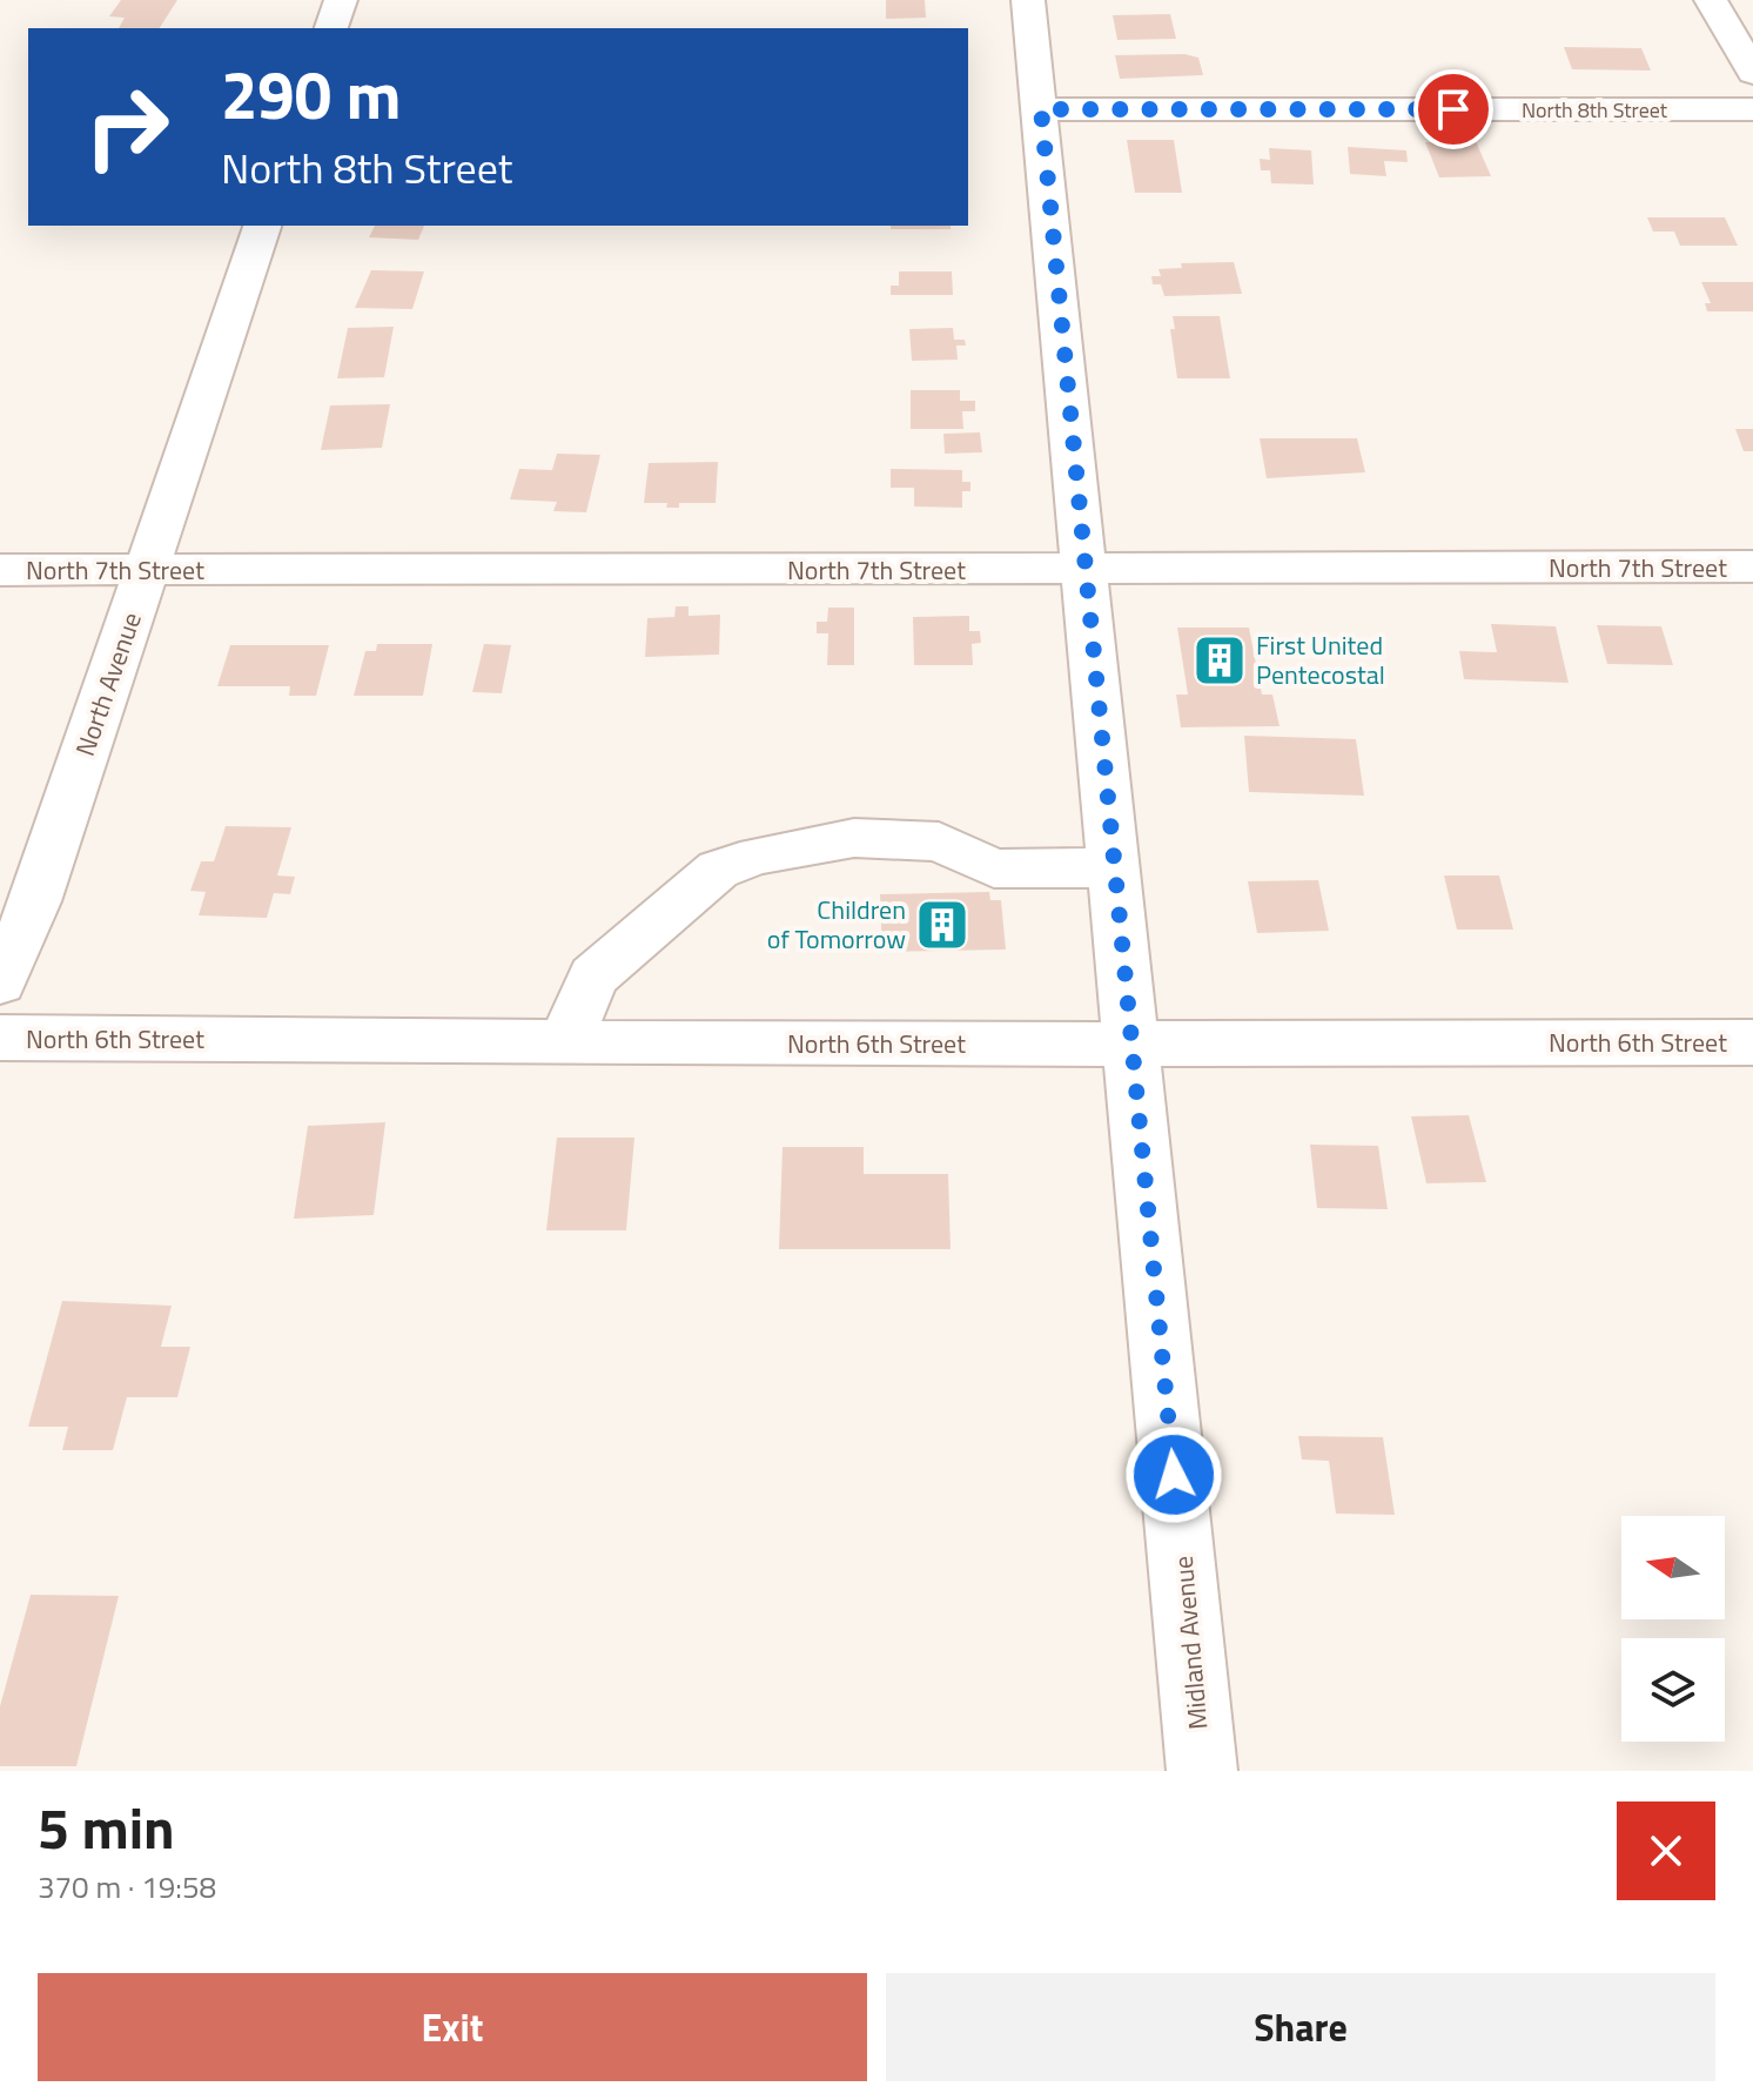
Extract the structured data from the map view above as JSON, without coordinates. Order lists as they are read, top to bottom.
{
  "streets": {
    "street": [
      "North 8th Street",
      "North 7th Street",
      "North Avenue",
      "North 6th Street",
      "Midland Avenue"
    ]
  },
  "crossings": [
    ["North 8th Street", "Midland Avenue"],
    ["North 7th Street", "North Avenue"],
    ["North 7th Street", "Midland Avenue"],
    ["North 6th Street", "Midland Avenue"]
  ],
  "places": {
    "building": ["First United Pentecostal", "Children of Tomorrow"]
  },
  "north": "left",
  "page": {
    "turn": ["290 m", "North 8th Street"],
    "heading": ["5 min", "370 m · 19:58"],
    "buttons": ["Exit", "Share"]
  }
}
